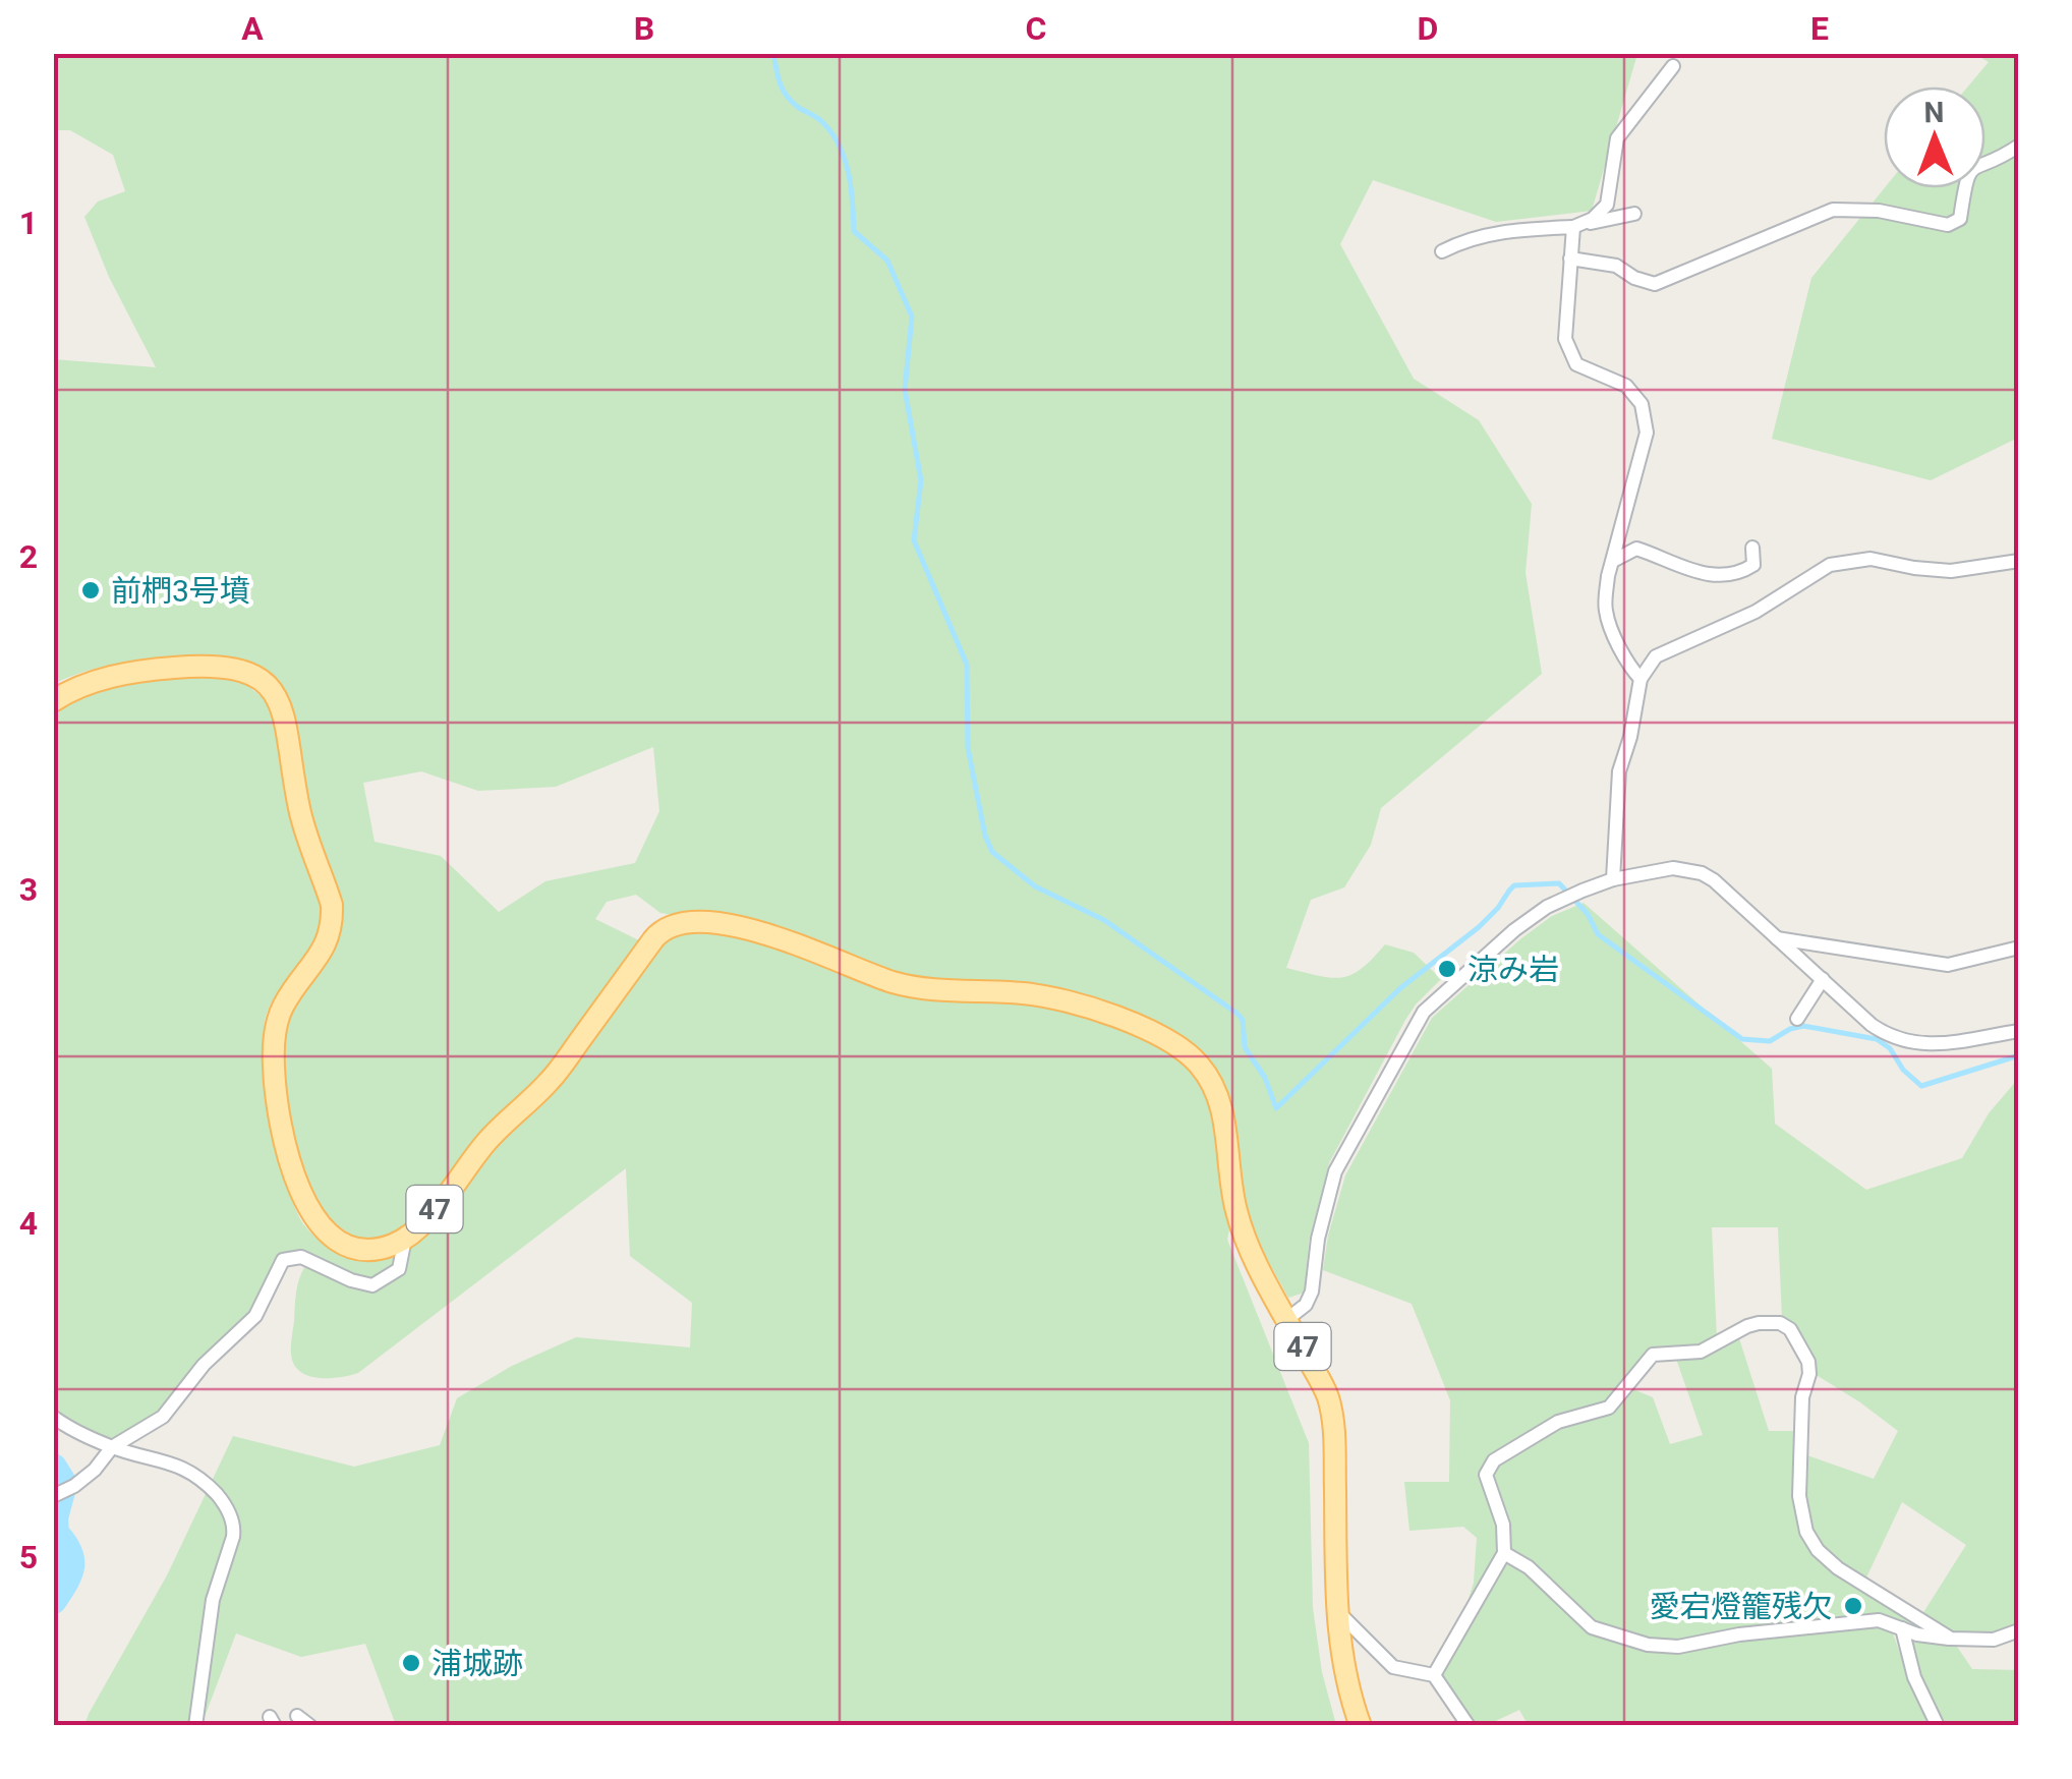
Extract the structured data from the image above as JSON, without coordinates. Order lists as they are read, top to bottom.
{
  "streets": {
    "main road": ["47"]
  },
  "places": [
    "前椚3号墳",
    "涼み岩",
    "愛宕燈籠残欠",
    "浦城跡"
  ],
  "north": "top",
  "grid": {
    "columns": [
      "A",
      "B",
      "C",
      "D",
      "E"
    ],
    "rows": [
      "1",
      "2",
      "3",
      "4",
      "5"
    ]
  }
}
